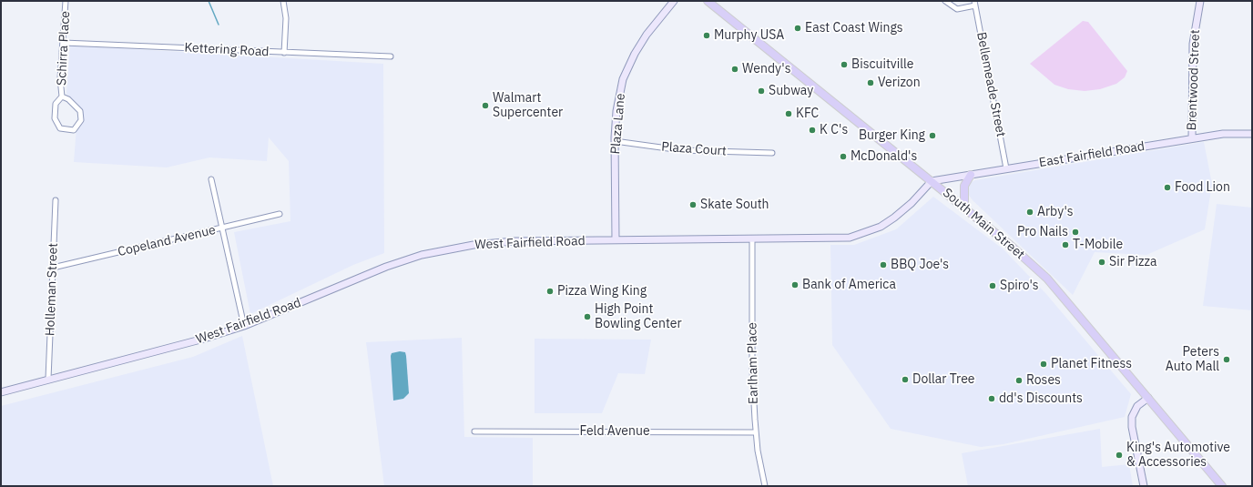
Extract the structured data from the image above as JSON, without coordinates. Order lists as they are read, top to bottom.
{
  "streets": {
    "main road": [
      "Brentwood Street",
      "Plaza Lane",
      "East Fairfield Road",
      "South Main Street",
      "West Fairfield Road"
    ],
    "street": [
      "Schirra Place",
      "Kettering Road",
      "Bellemeade Street",
      "Plaza Court",
      "Copeland Avenue",
      "Holleman Street",
      "Earlham Place",
      "Feld Avenue"
    ]
  },
  "crossings": [
    ["Schirra Place", "Kettering Road"],
    ["Brentwood Street", "East Fairfield Road"],
    ["Bellemeade Street", "East Fairfield Road"],
    ["Plaza Lane", "Plaza Court"],
    ["Plaza Lane", "West Fairfield Road"],
    ["East Fairfield Road", "South Main Street"],
    ["East Fairfield Road", "West Fairfield Road"],
    ["South Main Street", "West Fairfield Road"],
    ["Copeland Avenue", "Holleman Street"],
    ["West Fairfield Road", "Holleman Street"],
    ["West Fairfield Road", "Earlham Place"],
    ["Earlham Place", "Feld Avenue"]
  ],
  "places": [
    "East Coast Wings",
    "Murphy USA",
    "Biscuitville",
    "Wendy's",
    "Verizon",
    "Subway",
    "Walmart Supercenter",
    "KFC",
    "K C's",
    "Burger King",
    "McDonald's",
    "Food Lion",
    "Skate South",
    "Arby's",
    "Pro Nails",
    "T-Mobile",
    "Sir Pizza",
    "BBQ Joe's",
    "Bank of America",
    "Spiro's",
    "Pizza Wing King",
    "High Point Bowling Center",
    "Peters Auto Mall",
    "Planet Fitness",
    "Dollar Tree",
    "Roses",
    "dd's Discounts",
    "King's Automotive & Accessories"
  ]
}
